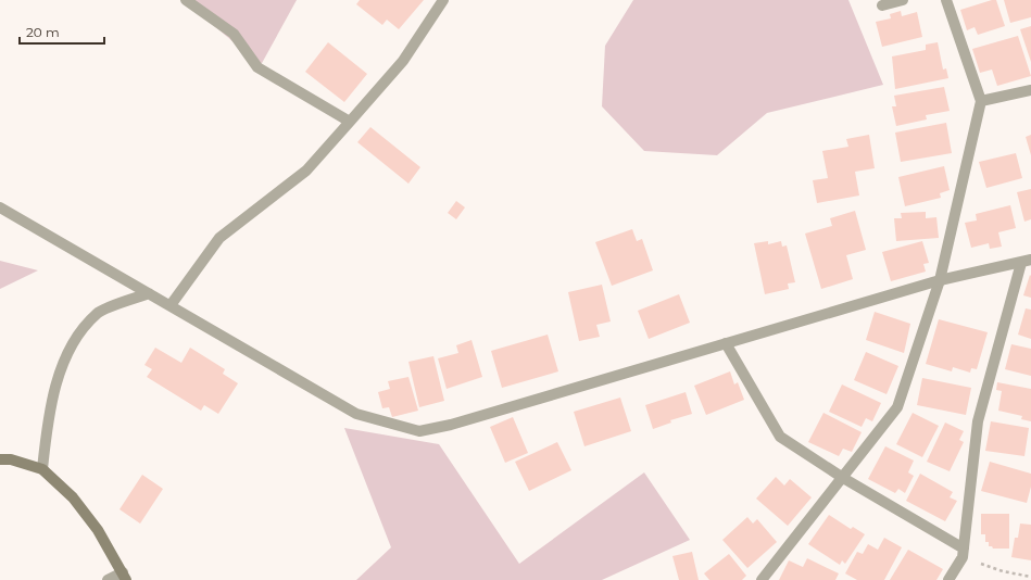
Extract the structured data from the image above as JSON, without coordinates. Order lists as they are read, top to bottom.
{
  "scale_bar": "20 m"
}
